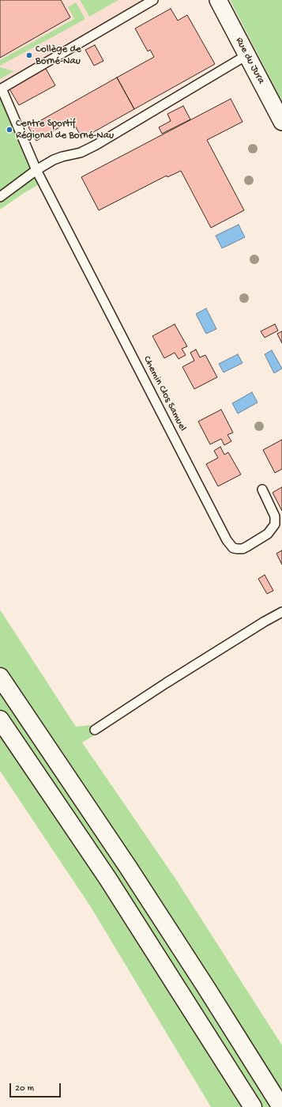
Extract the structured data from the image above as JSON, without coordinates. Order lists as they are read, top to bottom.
{
  "streets": {
    "street": ["Rue du Jura"],
    "lane": ["Chemin Clos Samuel"]
  },
  "places": ["Collège de Borné-Nau", "Centre Sportif Régional de Borné-Nau"],
  "scale_bar": "20 m"
}
